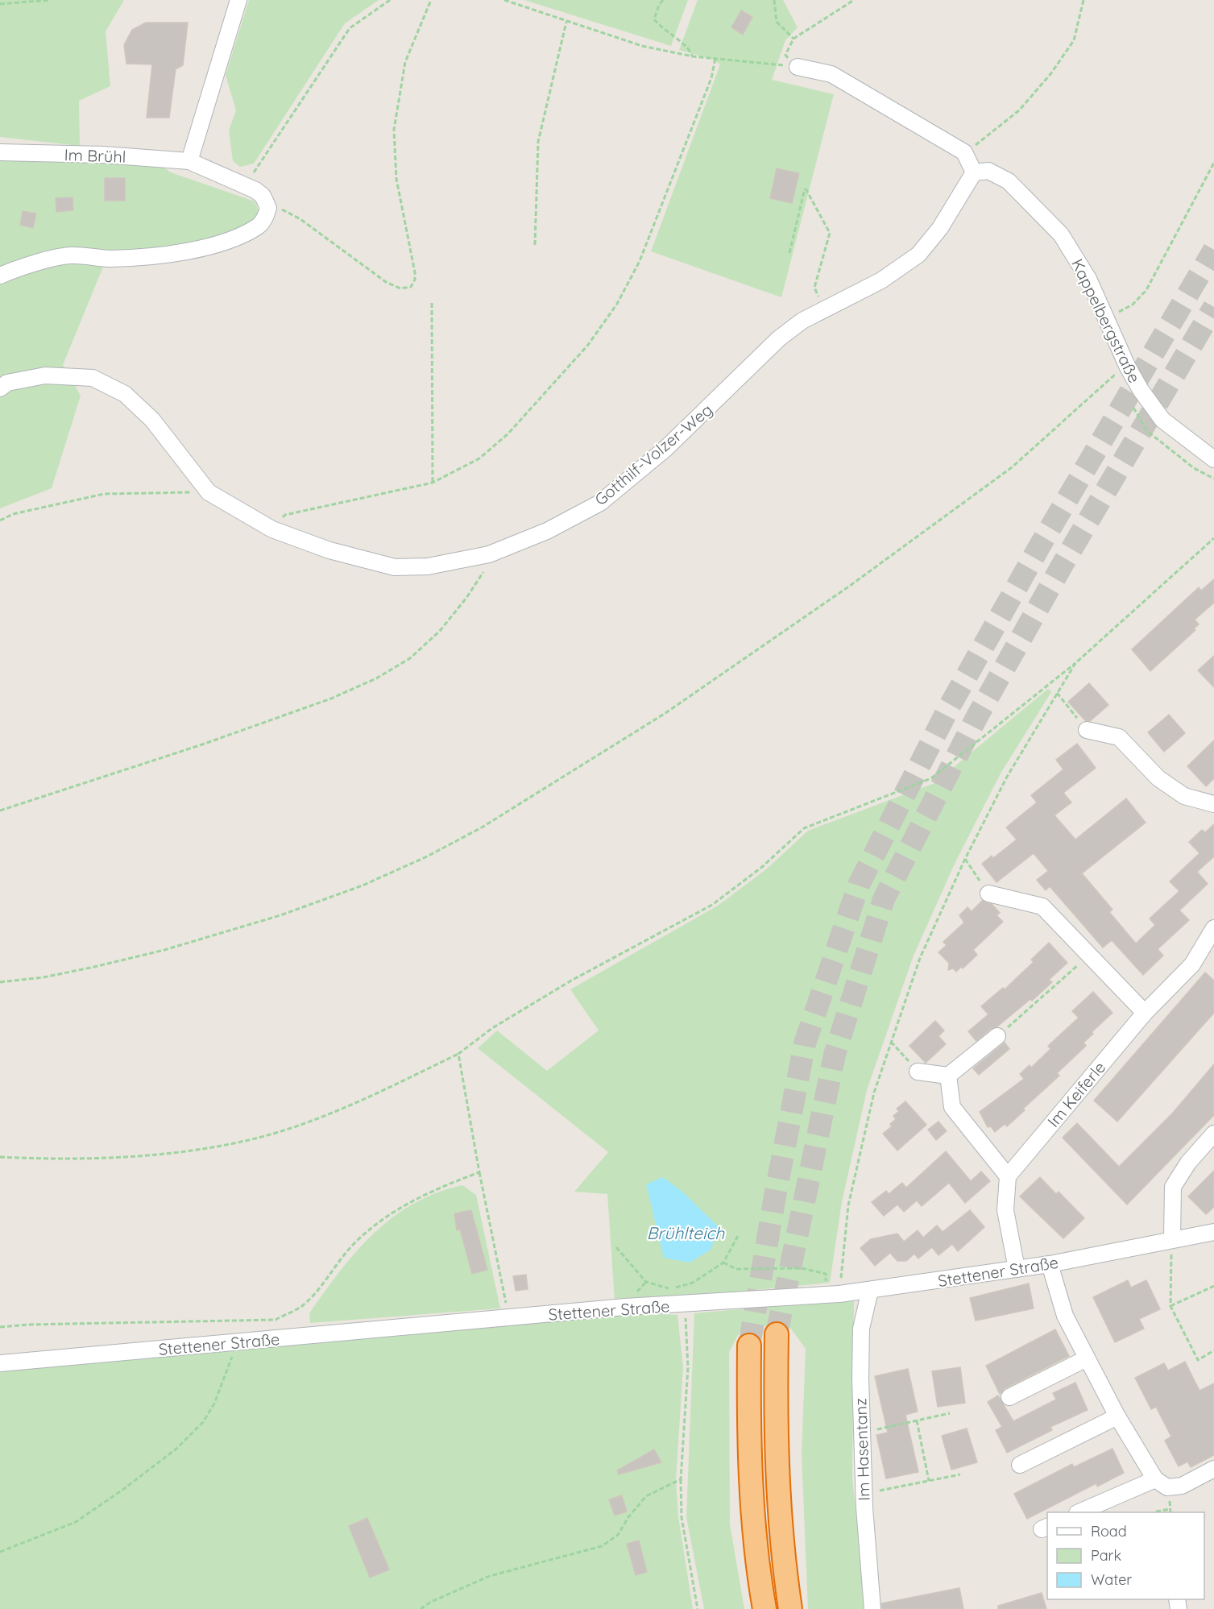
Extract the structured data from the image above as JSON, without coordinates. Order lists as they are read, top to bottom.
{
  "streets": {
    "street": [
      "Im Brühl",
      "Kappelbergstraße",
      "Gotthilf-Volzer-Weg",
      "Im Keiferle",
      "Stettener Straße",
      "Im Hasentanz"
    ]
  },
  "crossings": [
    ["Kappelbergstraße", "Gotthilf-Volzer-Weg"],
    ["Stettener Straße", "Im Hasentanz"]
  ],
  "water": ["Brühlteich"],
  "legend": ["Road", "Park", "Water"]
}
